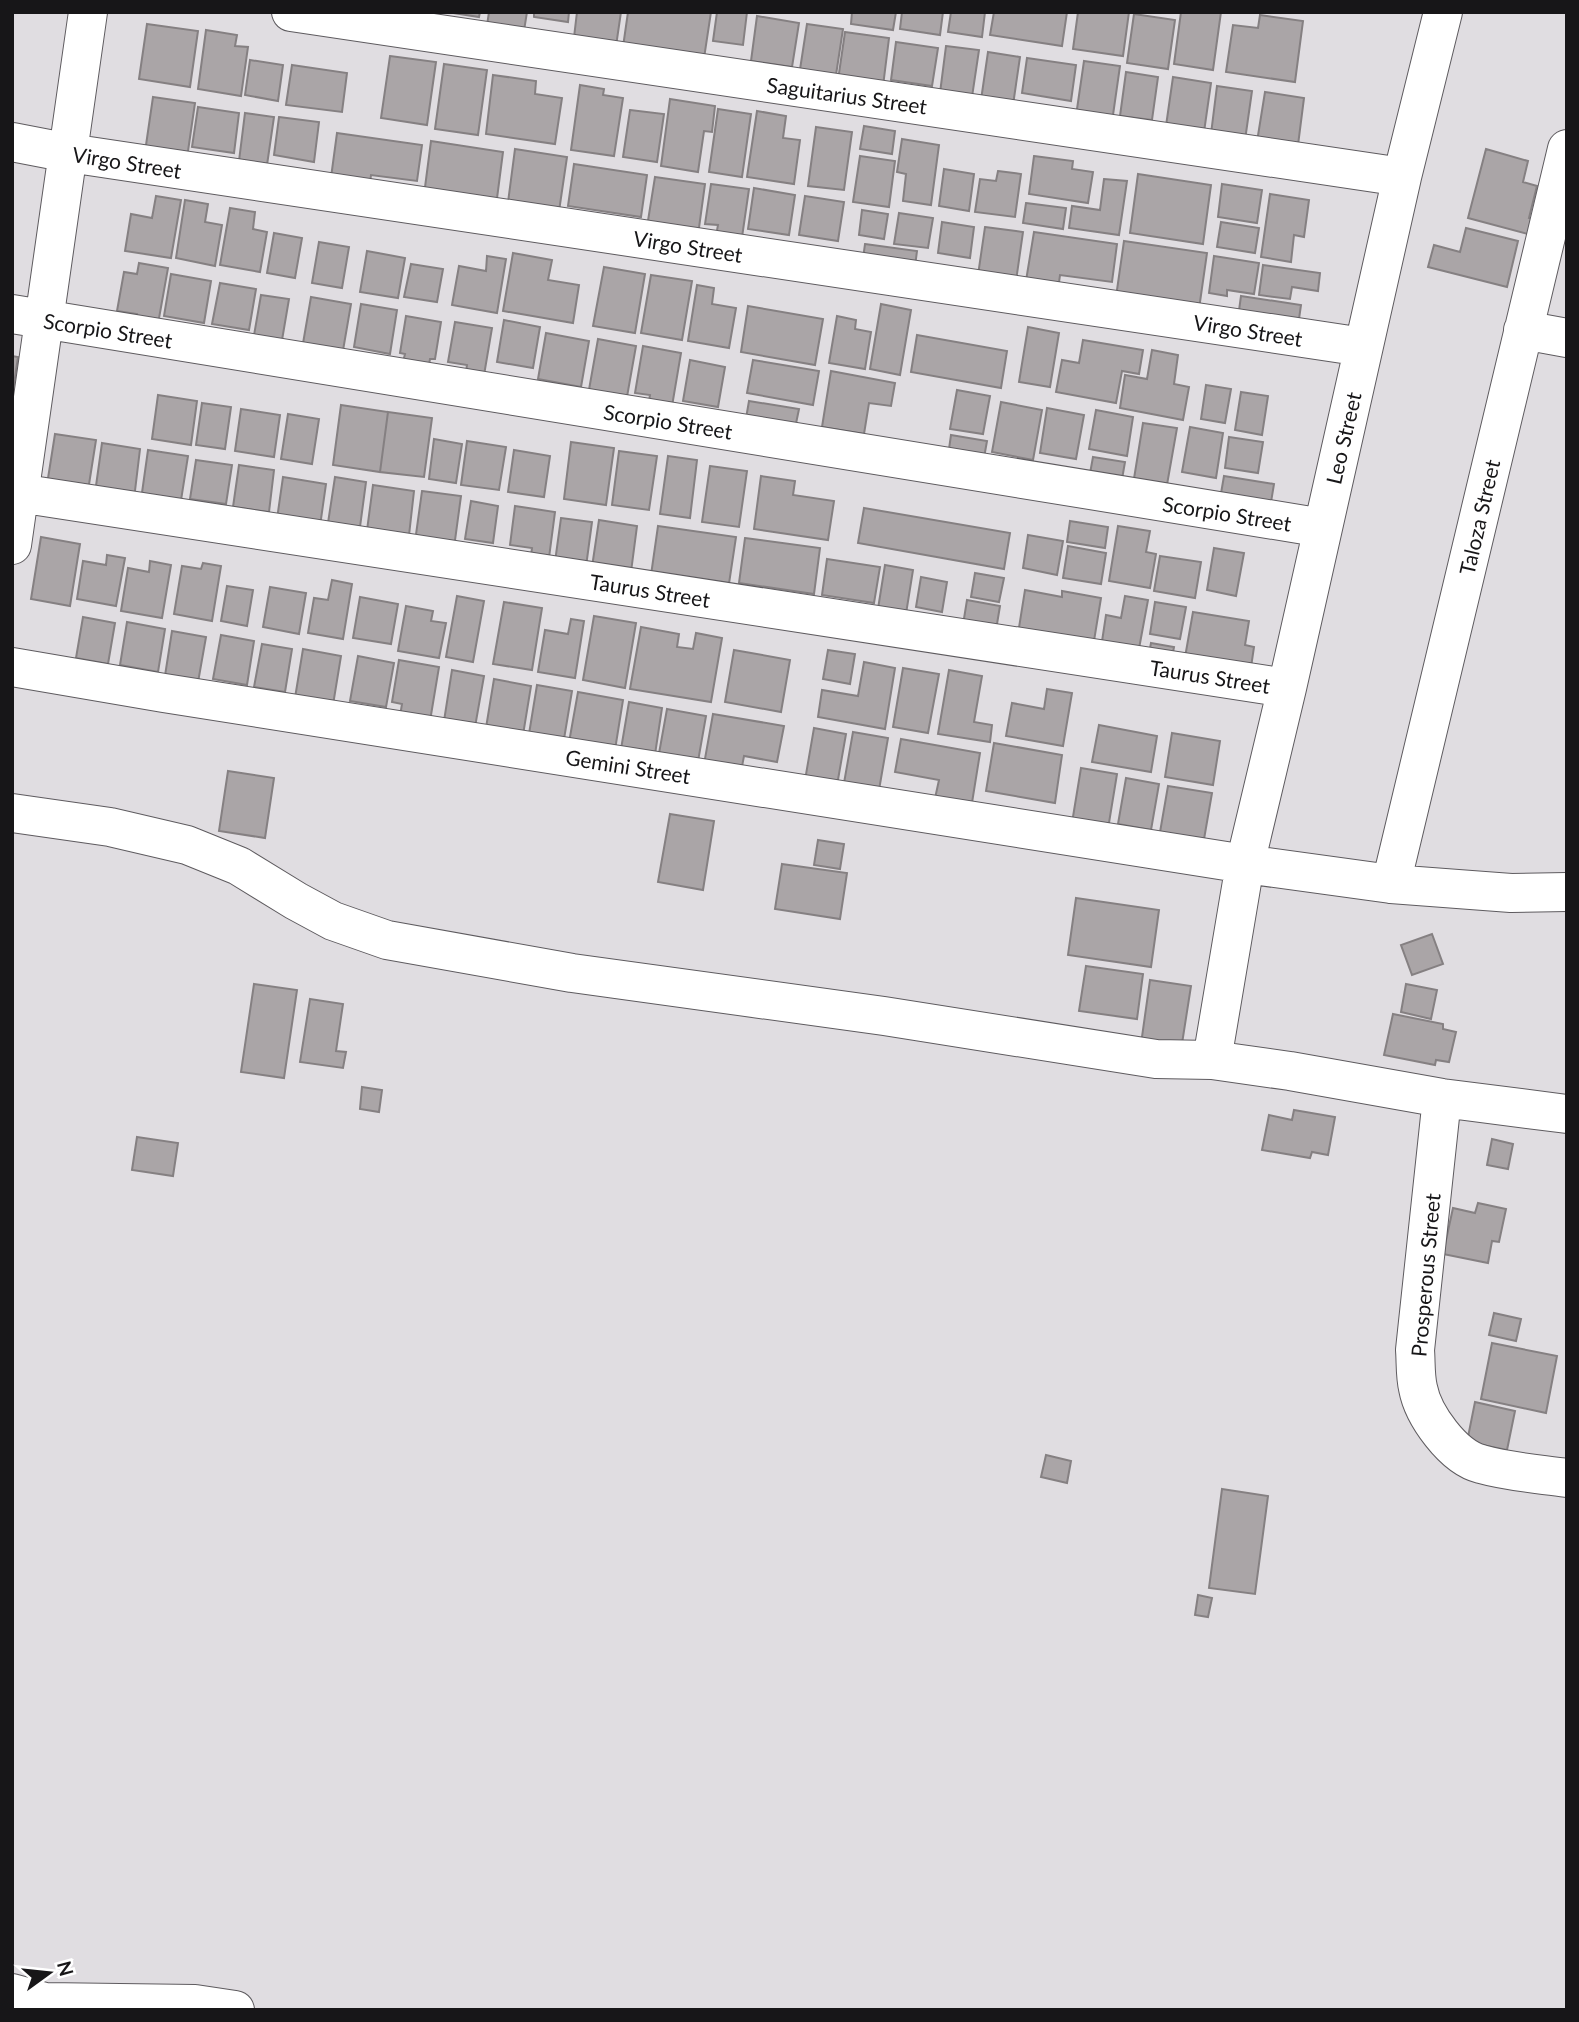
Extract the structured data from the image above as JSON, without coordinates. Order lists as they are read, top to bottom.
{
  "streets": {
    "street": [
      "Saguitarius Street",
      "Virgo Street",
      "Scorpio Street",
      "Leo Street",
      "Taloza Street",
      "Taurus Street",
      "Gemini Street",
      "Prosperous Street"
    ]
  },
  "crossings": [
    ["Saguitarius Street", "Leo Street"],
    ["Virgo Street", "Leo Street"],
    ["Scorpio Street", "Leo Street"],
    ["Leo Street", "Taurus Street"],
    ["Leo Street", "Gemini Street"],
    ["Taloza Street", "Gemini Street"]
  ],
  "north": "right"
}
